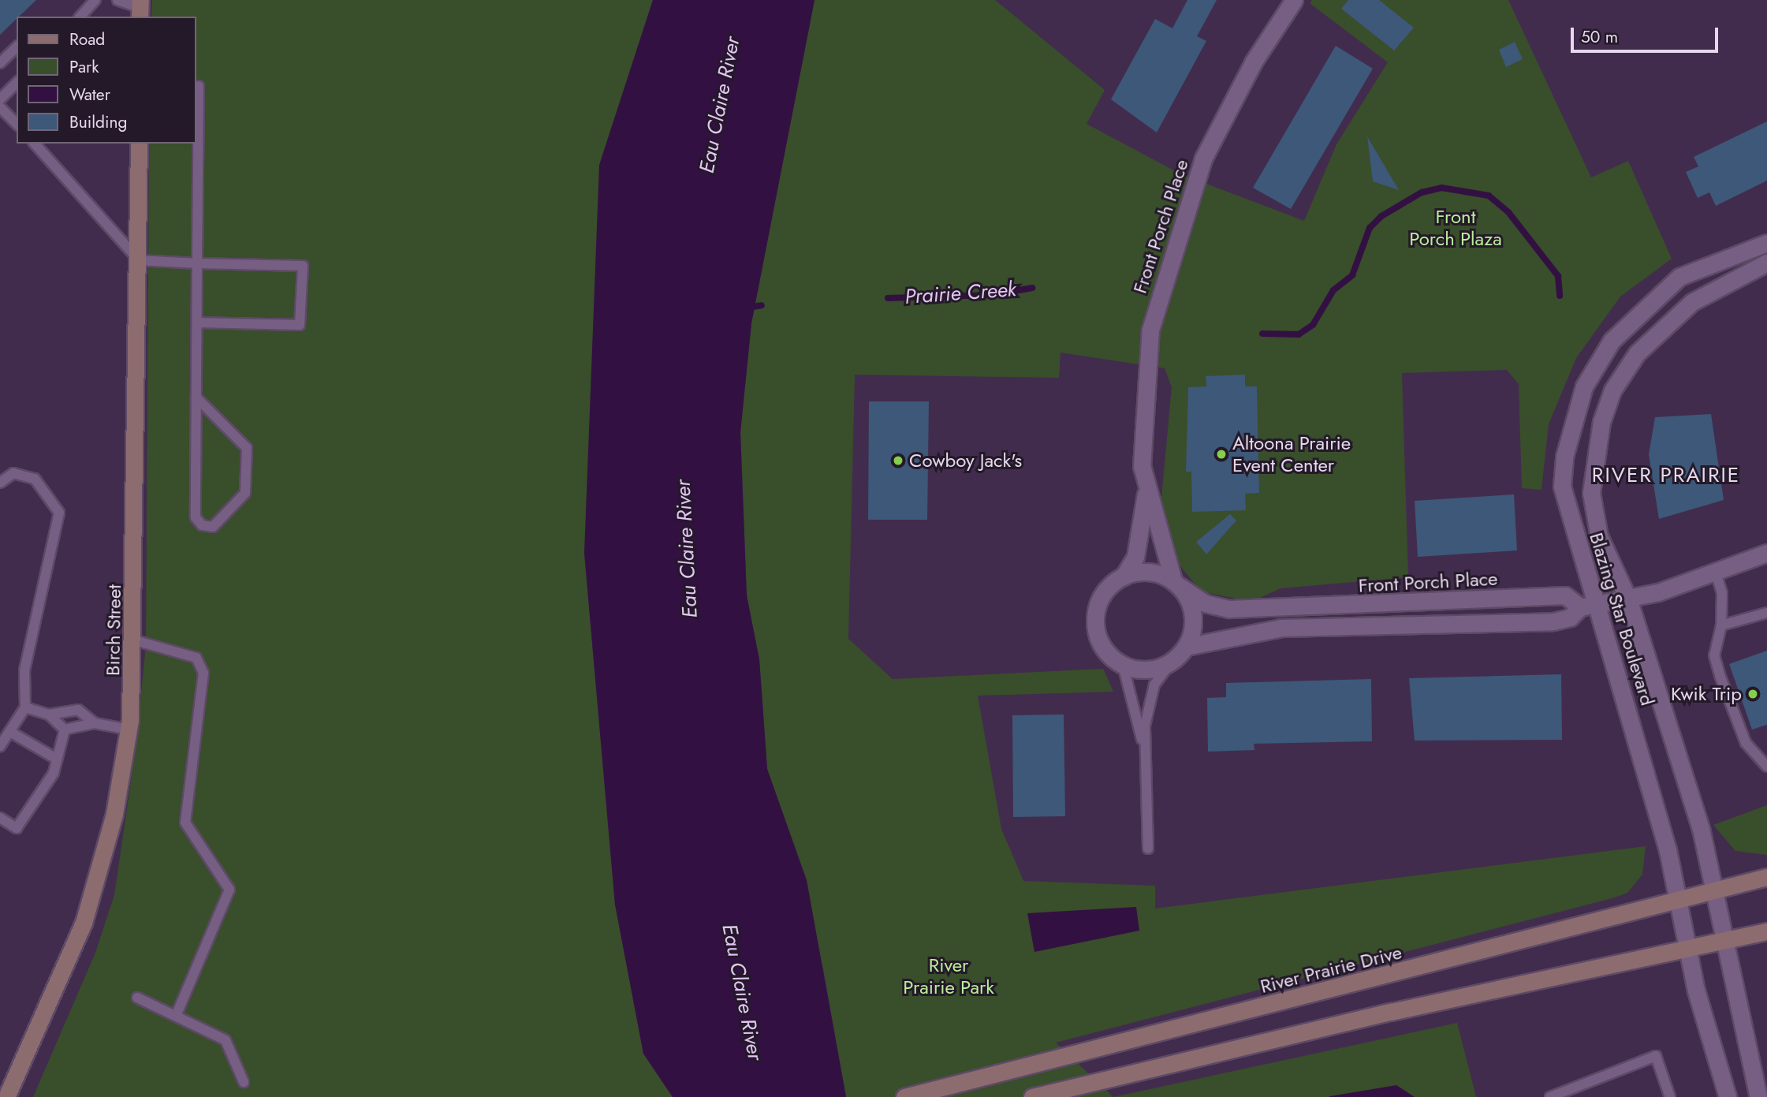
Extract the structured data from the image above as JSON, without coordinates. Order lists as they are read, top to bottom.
{
  "streets": {
    "main road": ["Birch Street", "River Prairie Drive"],
    "street": ["Front Porch Place", "Blazing Star Boulevard"]
  },
  "crossings": [
    ["Front Porch Place", "Blazing Star Boulevard"],
    ["Blazing Star Boulevard", "River Prairie Drive"]
  ],
  "districts": ["RIVER PRAIRIE"],
  "water": ["Eau Claire River", "Prairie Creek"],
  "parks": ["Front Porch Plaza", "River Prairie Park"],
  "places": ["Altoona Prairie Event Center", "Cowboy Jack's", "Kwik Trip"],
  "legend": [
    "Road",
    "Park",
    "Water",
    "Building"
  ],
  "scale_bar": "50 m"
}
